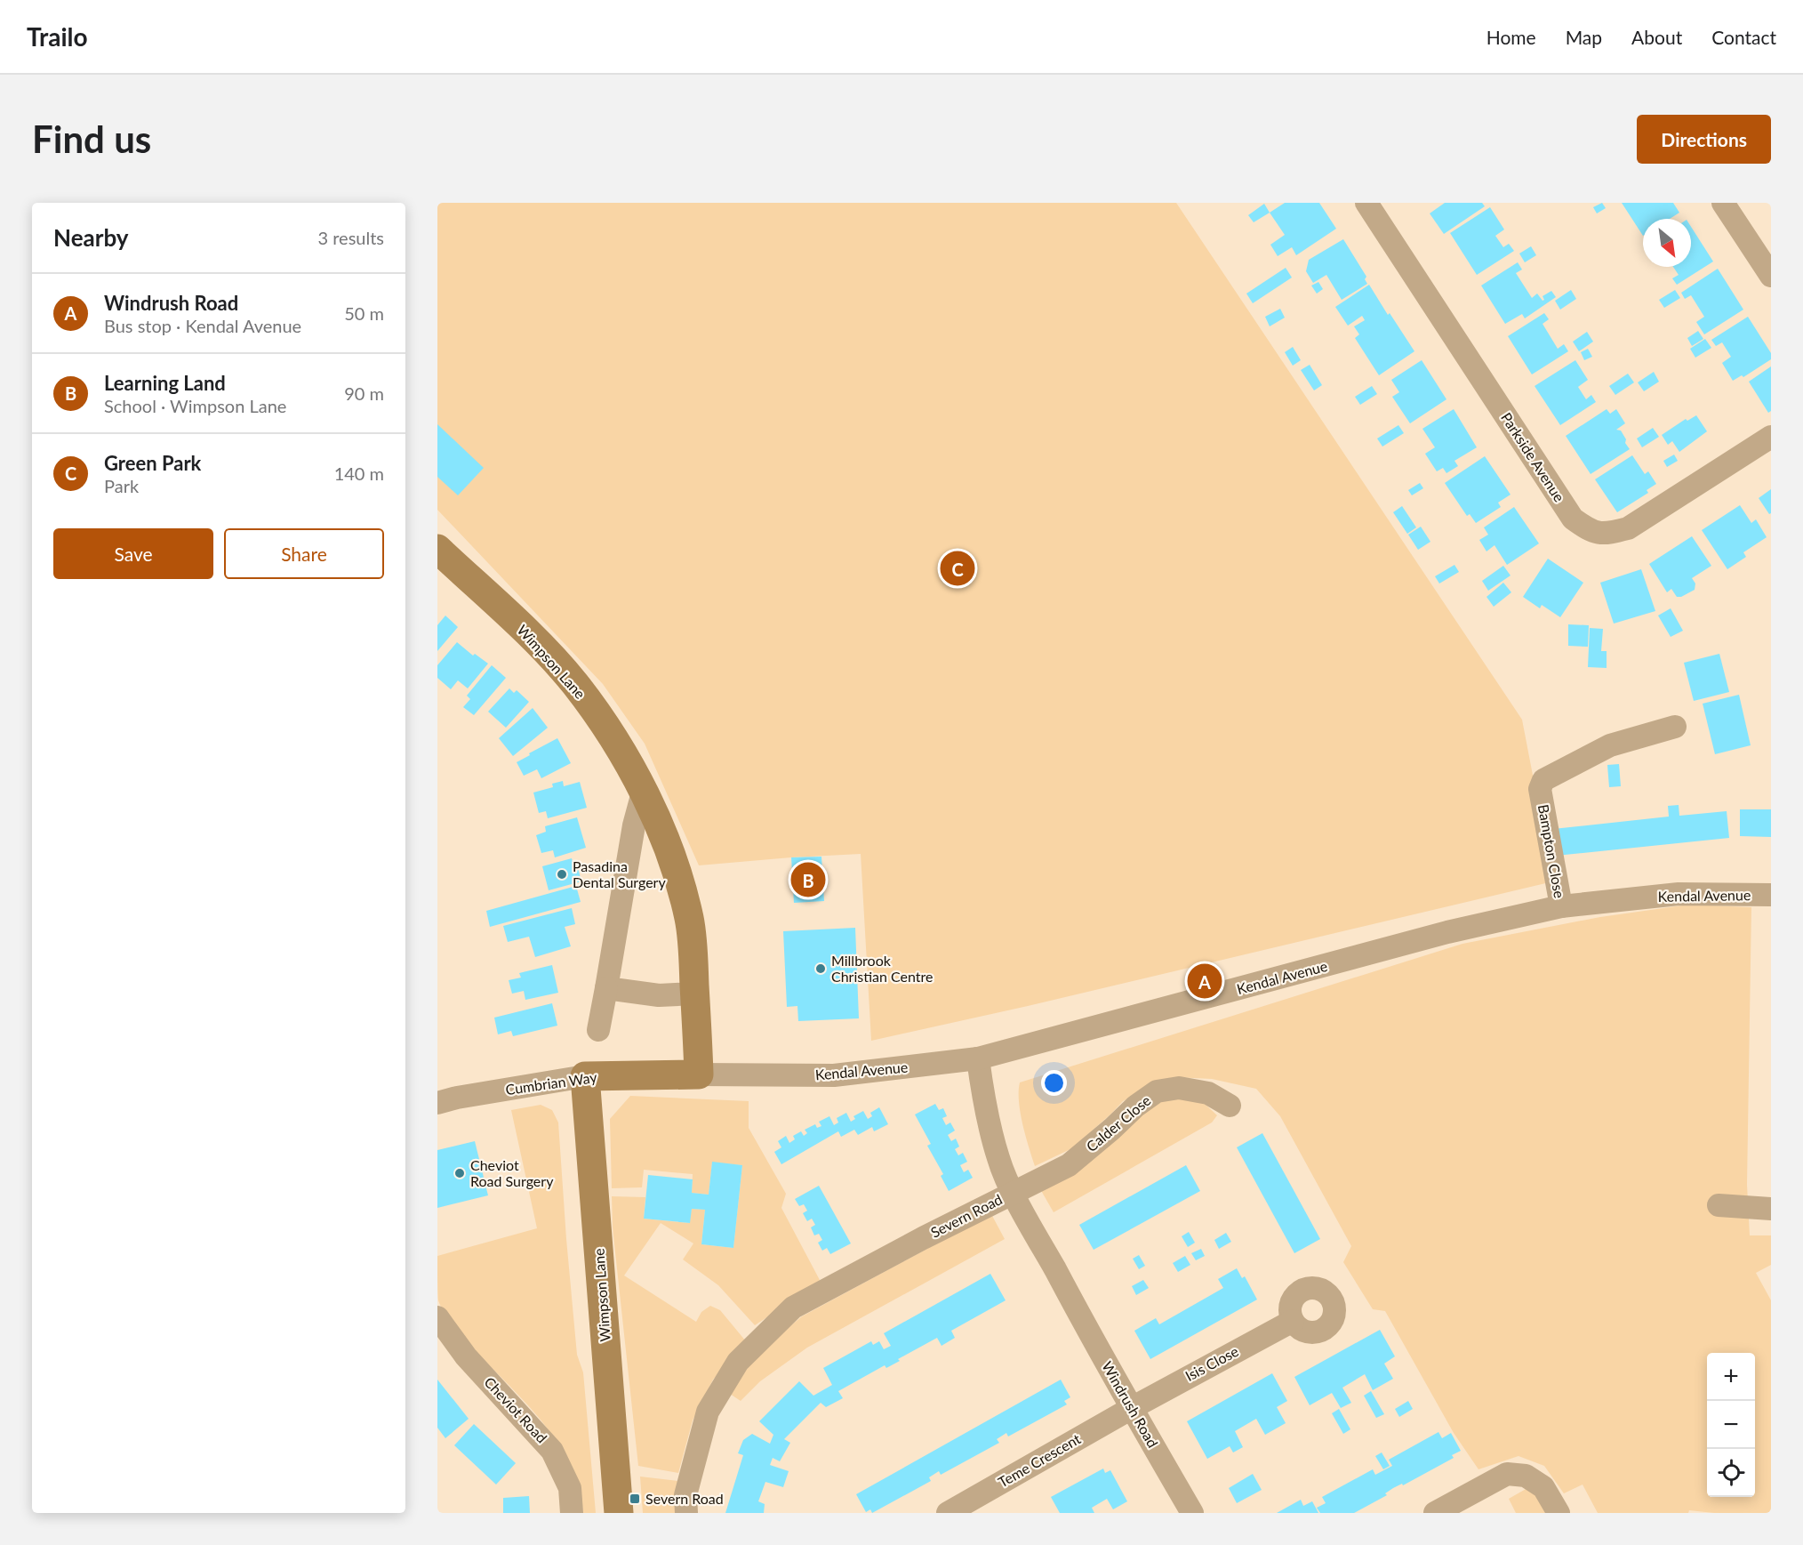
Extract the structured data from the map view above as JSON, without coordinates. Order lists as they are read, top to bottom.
{
  "streets": {
    "street": [
      "Parkside Avenue",
      "Wimpson Lane",
      "Bampton Close",
      "Kendal Avenue",
      "Cumbrian Way",
      "Calder Close",
      "Severn Road",
      "Isis Close",
      "Windrush Road",
      "Cheviot Road",
      "Teme Crescent"
    ]
  },
  "crossings": [
    ["Wimpson Lane", "Kendal Avenue"],
    ["Wimpson Lane", "Cumbrian Way"],
    ["Bampton Close", "Kendal Avenue"],
    ["Kendal Avenue", "Cumbrian Way"],
    ["Kendal Avenue", "Windrush Road"],
    ["Calder Close", "Severn Road"],
    ["Calder Close", "Windrush Road"],
    ["Severn Road", "Windrush Road"],
    ["Isis Close", "Windrush Road"],
    ["Isis Close", "Teme Crescent"],
    ["Windrush Road", "Teme Crescent"]
  ],
  "places": {
    "other": ["Pasadina Dental Surgery", "Millbrook Christian Centre", "Cheviot Road Surgery"],
    "transit": ["Severn Road"]
  },
  "north": "bottom right",
  "page": {
    "header": "Trailo",
    "nav": [
      "Home",
      "Map",
      "About",
      "Contact"
    ],
    "buttons": [
      "Directions",
      ["Save", "Share"]
    ],
    "title": "Find us",
    "heading": ["Nearby", "3 results"],
    "list": [
      {
        "mark": "A",
        "name": "Windrush Road",
        "note": "Bus stop · Kendal Avenue",
        "value": "50 m"
      },
      {
        "mark": "B",
        "name": "Learning Land",
        "note": "School · Wimpson Lane",
        "value": "90 m"
      },
      {
        "mark": "C",
        "name": "Green Park",
        "note": "Park",
        "value": "140 m"
      }
    ],
    "pins": ["C", "B", "A"],
    "map_buttons": ["+", "−"]
  }
}
